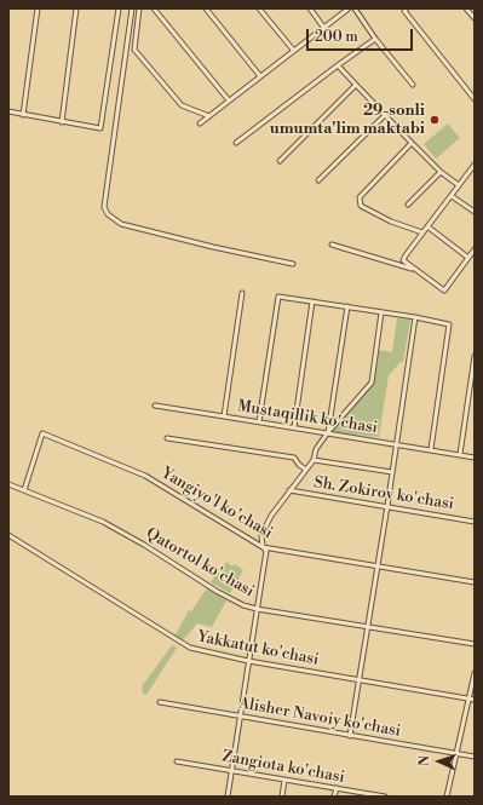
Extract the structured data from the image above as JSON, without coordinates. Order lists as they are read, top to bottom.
{
  "streets": {
    "street": [
      "Mustaqillik ko'chasi",
      "Sh. Zokirov ko'chasi",
      "Yangiyo'l ko'chasi",
      "Qatortol ko'chasi",
      "Yakkatut ko'chasi",
      "Alisher Navoiy ko'chasi",
      "Zangiota ko'chasi"
    ]
  },
  "crossings": [
    ["Mustaqillik ko'chasi", "Sh. Zokirov ko'chasi"],
    ["Sh. Zokirov ko'chasi", "Yangiyo'l ko'chasi"],
    ["Sh. Zokirov ko'chasi", "Qatortol ko'chasi"],
    ["Yangiyo'l ko'chasi", "Qatortol ko'chasi"]
  ],
  "places": ["29-sonli umumta'lim maktabi"],
  "scale_bar": "200 m",
  "north": "left"
}
